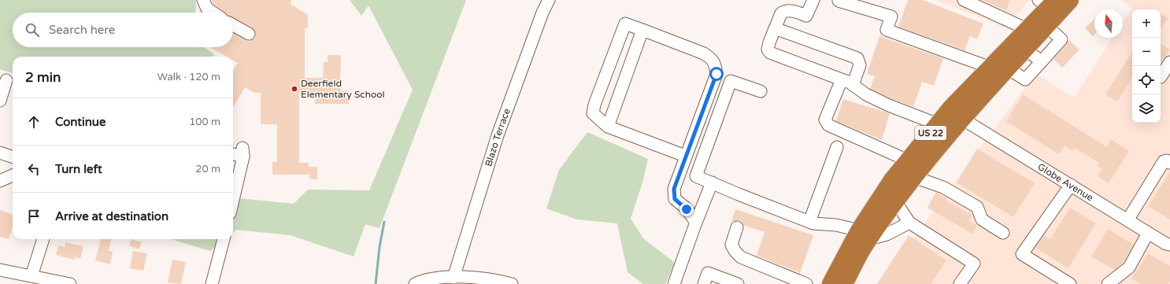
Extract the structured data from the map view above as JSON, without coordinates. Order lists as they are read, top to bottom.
{
  "streets": {
    "highway": ["US 22"],
    "street": ["Blazo Terrace", "Globe Avenue"]
  },
  "crossings": [
    ["US 22", "Globe Avenue"]
  ],
  "places": ["Deerfield Elementary School"],
  "north": "top",
  "page": {
    "map_buttons": ["+", "−"],
    "search": "Search here",
    "heading": ["2 min", "Walk · 120 m"],
    "list": [
      ["Continue", "100 m"],
      ["Turn left", "20 m"],
      "Arrive at destination"
    ]
  }
}
